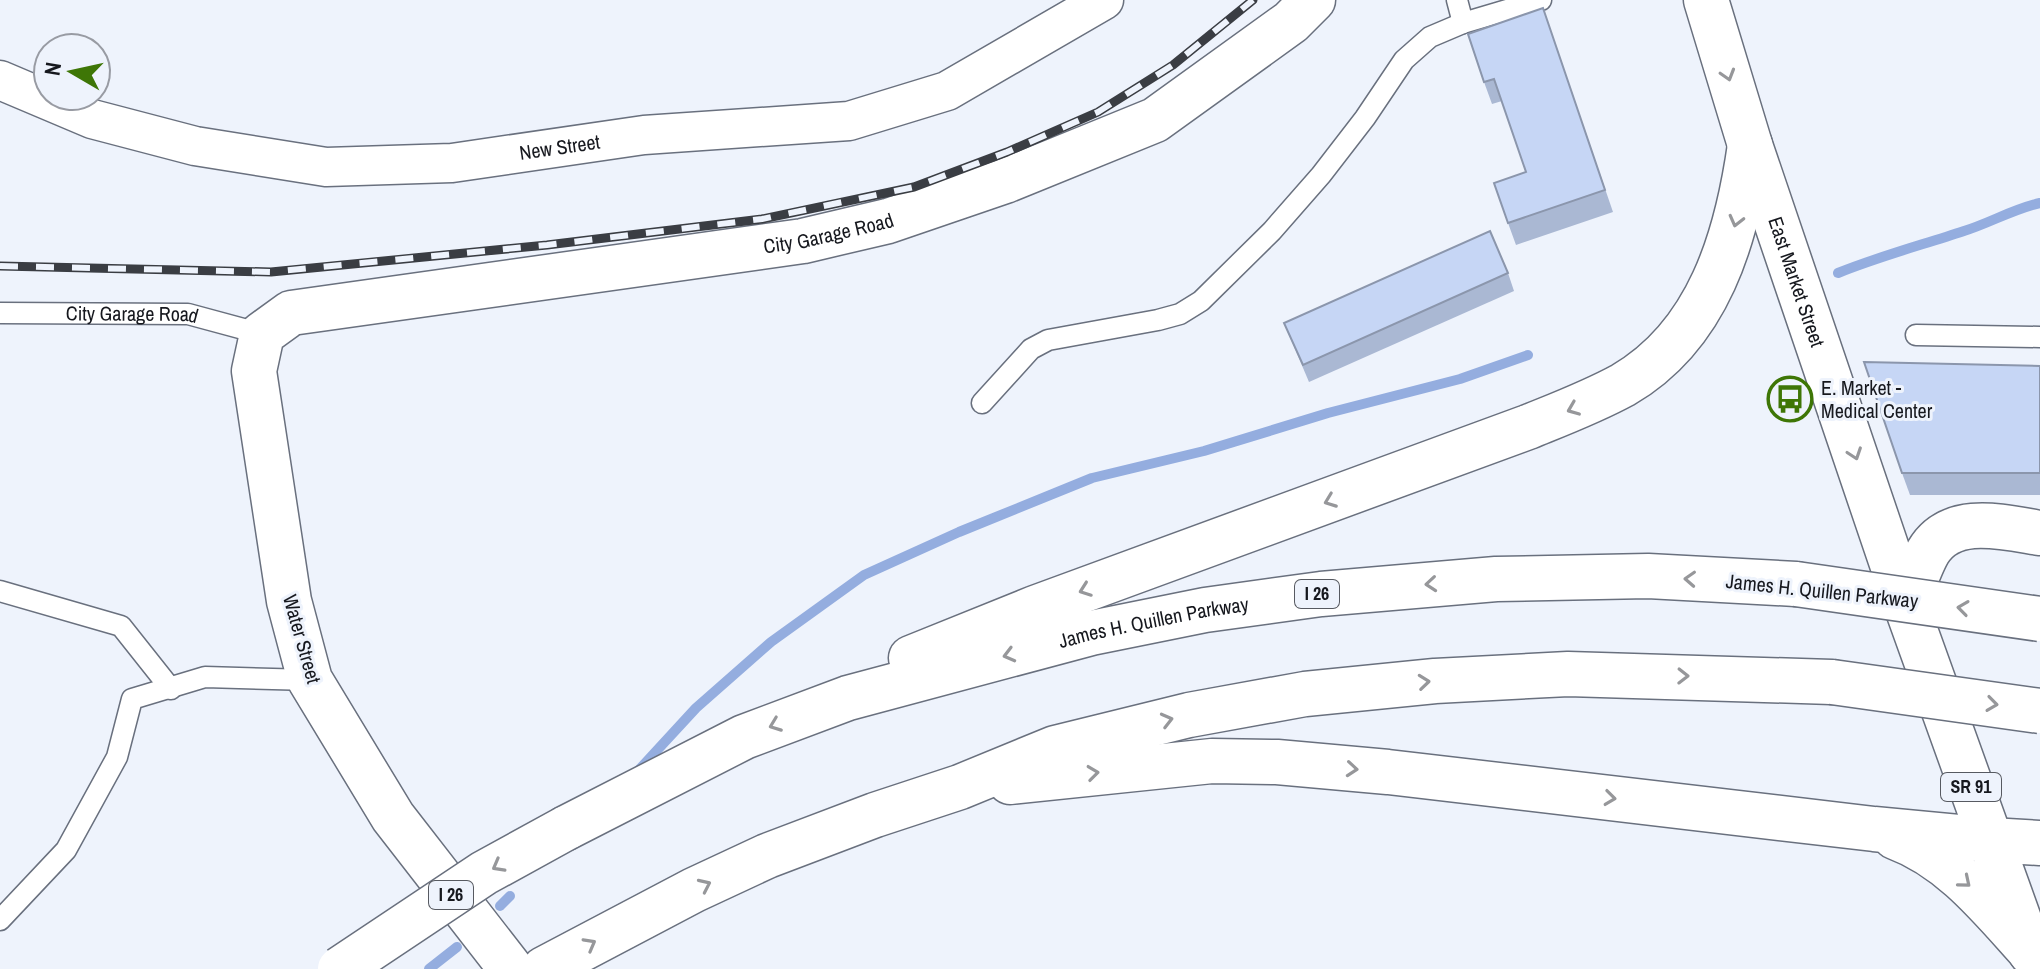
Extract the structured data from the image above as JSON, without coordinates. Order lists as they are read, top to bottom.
{
  "streets": {
    "main road": [
      "City Garage Road",
      "East Market Street",
      "James H. Quillen Parkway",
      "I 26",
      "Water Street",
      "SR 91"
    ],
    "street": ["New Street"]
  },
  "crossings": [
    ["City Garage Road", "Water Street"]
  ],
  "one_way": ["East Market Street"],
  "places": {
    "bus stop": ["E. Market - Medical Center"]
  },
  "north": "left"
}
